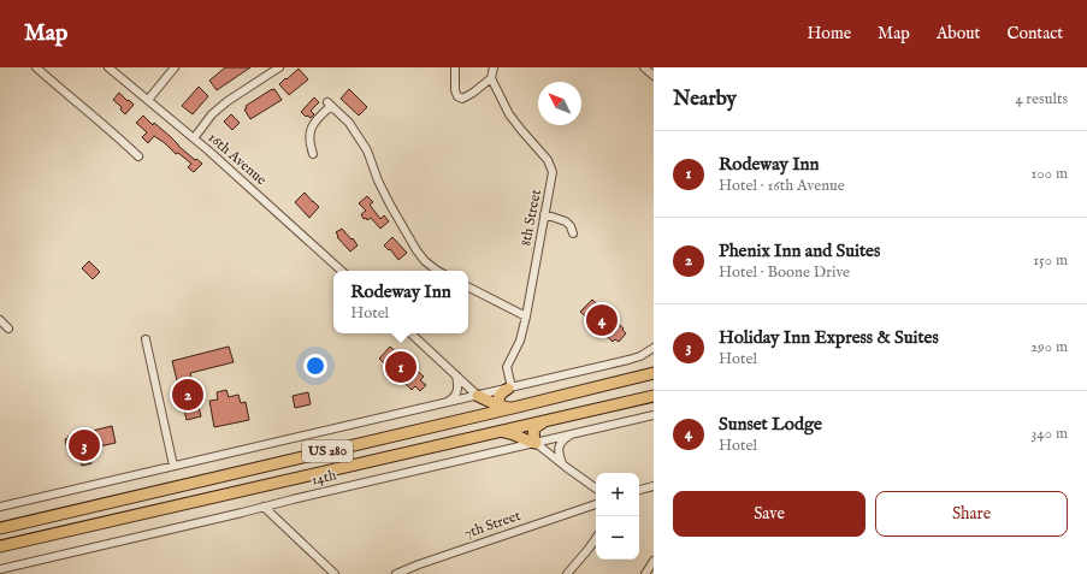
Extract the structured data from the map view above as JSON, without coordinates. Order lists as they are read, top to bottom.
{
  "streets": {
    "highway": ["US 280"],
    "street": [
      "16th Avenue",
      "8th Street",
      "14th",
      "7th Street"
    ]
  },
  "north": "top left",
  "page": {
    "header": "Map",
    "nav": [
      "Home",
      "Map",
      "About",
      "Contact"
    ],
    "heading": ["Nearby", "4 results"],
    "list": [
      {
        "mark": "1",
        "name": "Rodeway Inn",
        "note": "Hotel · 16th Avenue",
        "value": "100 m"
      },
      {
        "mark": "2",
        "name": "Phenix Inn and Suites",
        "note": "Hotel · Boone Drive",
        "value": "150 m"
      },
      {
        "mark": "3",
        "name": "Holiday Inn Express & Suites",
        "note": "Hotel",
        "value": "290 m"
      },
      {
        "mark": "4",
        "name": "Sunset Lodge",
        "note": "Hotel",
        "value": "340 m"
      }
    ],
    "popup": ["Rodeway Inn", "Hotel"],
    "pins": [
      "4",
      "1",
      "2",
      "3"
    ],
    "map_buttons": ["+", "−"],
    "buttons": ["Save", "Share"]
  }
}
